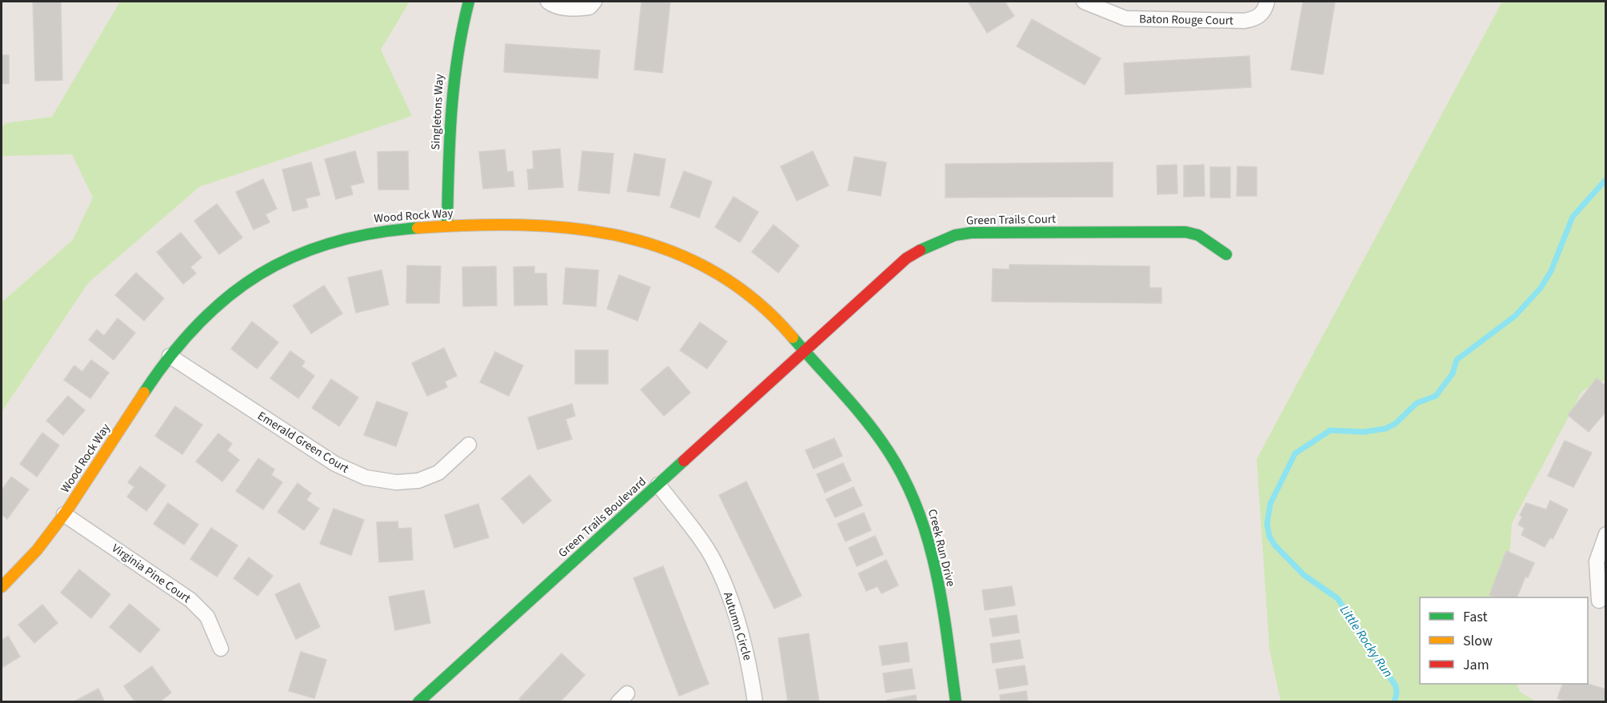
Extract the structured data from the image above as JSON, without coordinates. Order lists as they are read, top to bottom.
{
  "streets": {
    "street": [
      "Baton Rouge Court",
      "Singletons Way",
      "Wood Rock Way",
      "Green Trails Court",
      "Emerald Green Court",
      "Green Trails Boulevard",
      "Creek Run Drive",
      "Virginia Pine Court",
      "Autumn Circle"
    ]
  },
  "crossings": [
    ["Singletons Way", "Wood Rock Way"],
    ["Wood Rock Way", "Green Trails Court"],
    ["Wood Rock Way", "Emerald Green Court"],
    ["Wood Rock Way", "Green Trails Boulevard"],
    ["Wood Rock Way", "Creek Run Drive"],
    ["Wood Rock Way", "Virginia Pine Court"],
    ["Green Trails Court", "Green Trails Boulevard"],
    ["Green Trails Court", "Creek Run Drive"],
    ["Green Trails Boulevard", "Creek Run Drive"],
    ["Green Trails Boulevard", "Autumn Circle"]
  ],
  "water": ["Little Rocky Run"],
  "legend": ["Fast", "Slow", "Jam"]
}
